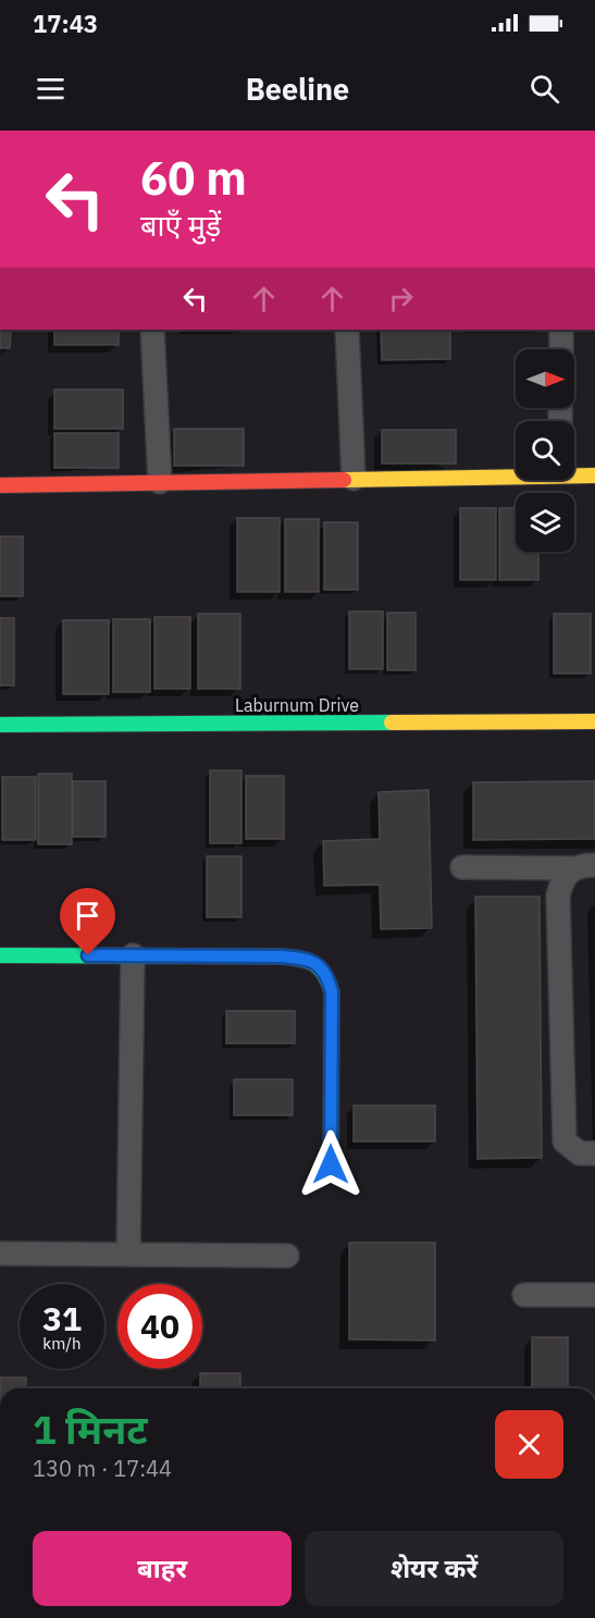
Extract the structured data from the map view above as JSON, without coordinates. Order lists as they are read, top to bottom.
{
  "streets": {
    "street": ["Laburnum Drive"]
  },
  "north": "right",
  "page": {
    "status": "17:43",
    "header": "Beeline",
    "turn": ["60 m", "बाएँ मुड़ें"],
    "speed": "31 km/h",
    "limit": "40",
    "heading": ["1 मिनट", "130 m · 17:44"],
    "buttons": ["बाहर", "शेयर करें"]
  }
}
